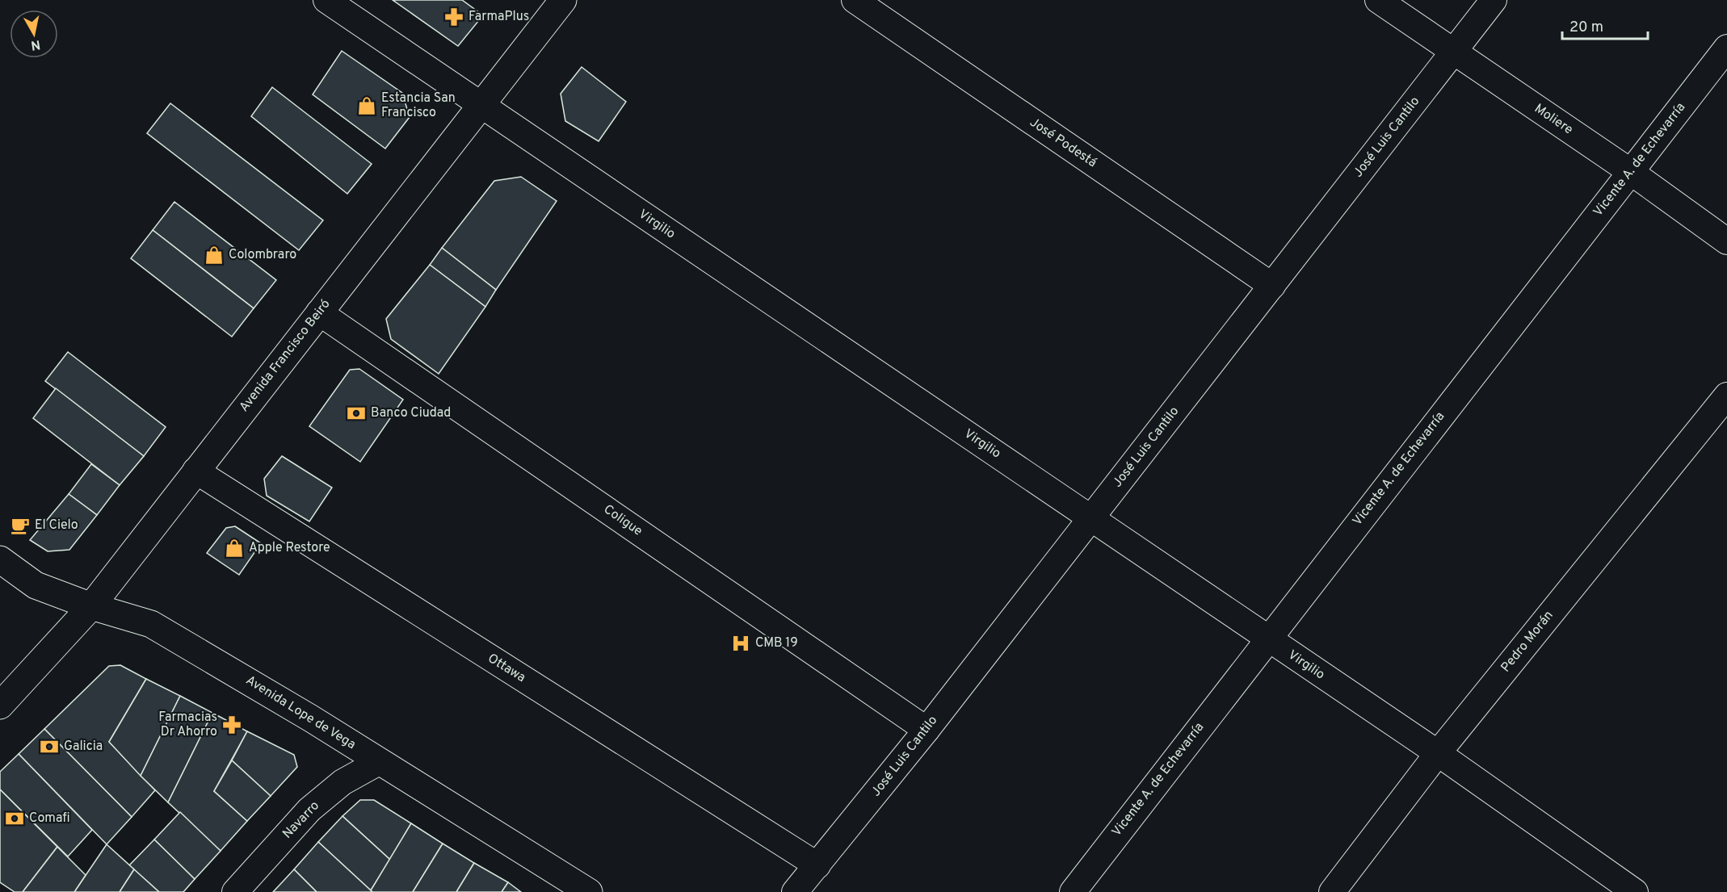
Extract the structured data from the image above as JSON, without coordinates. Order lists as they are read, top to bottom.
{
  "streets": {
    "main road": ["Avenida Francisco Beiró", "Avenida Lope de Vega"],
    "street": [
      "Moliere",
      "José Luis Cantilo",
      "José Podestá",
      "Vicente A. de Echevarría",
      "Virgilio",
      "Coligue",
      "Pedro Morán",
      "Ottawa",
      "Navarro"
    ]
  },
  "crossings": [
    ["Moliere", "José Luis Cantilo"],
    ["Moliere", "Vicente A. de Echevarría"],
    ["José Luis Cantilo", "José Podestá"],
    ["José Luis Cantilo", "Virgilio"],
    ["José Luis Cantilo", "Coligue"],
    ["José Luis Cantilo", "Ottawa"],
    ["Vicente A. de Echevarría", "Virgilio"],
    ["Virgilio", "Avenida Francisco Beiró"],
    ["Virgilio", "Pedro Morán"],
    ["Avenida Francisco Beiró", "Coligue"],
    ["Avenida Francisco Beiró", "Ottawa"],
    ["Avenida Francisco Beiró", "Avenida Lope de Vega"],
    ["Avenida Lope de Vega", "Navarro"]
  ],
  "places": {
    "pharmacy": ["FarmaPlus", "Farmacias Dr Ahorro"],
    "shop": ["Estancia San Francisco", "Colombraro", "Apple Restore"],
    "bank": ["Banco Ciudad", "Galicia", "Comafi"],
    "cafe": ["El Cielo"],
    "hospital": ["CMB 19"]
  },
  "scale_bar": "20 m",
  "north": "bottom"
}
